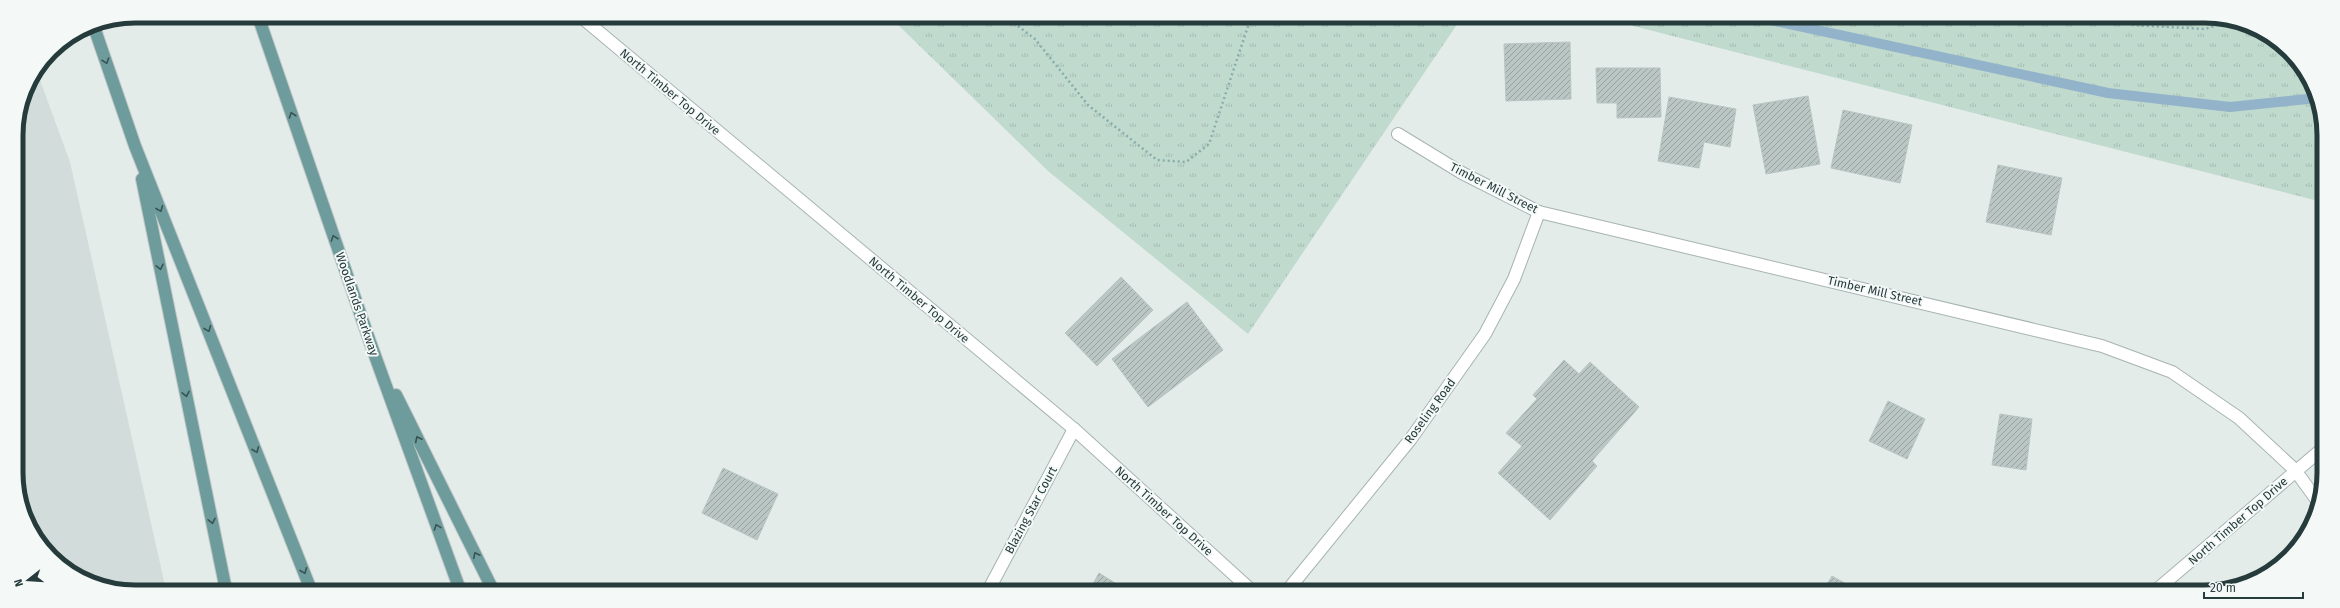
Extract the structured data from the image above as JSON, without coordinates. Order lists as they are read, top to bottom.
{
  "streets": {
    "main road": ["Woodlands Parkway"],
    "street": [
      "North Timber Top Drive",
      "Timber Mill Street",
      "Roseling Road",
      "Blazing Star Court"
    ]
  },
  "crossings": [
    ["North Timber Top Drive", "Timber Mill Street"],
    ["North Timber Top Drive", "Blazing Star Court"],
    ["Timber Mill Street", "Roseling Road"]
  ],
  "scale_bar": "20 m",
  "north": "left"
}
